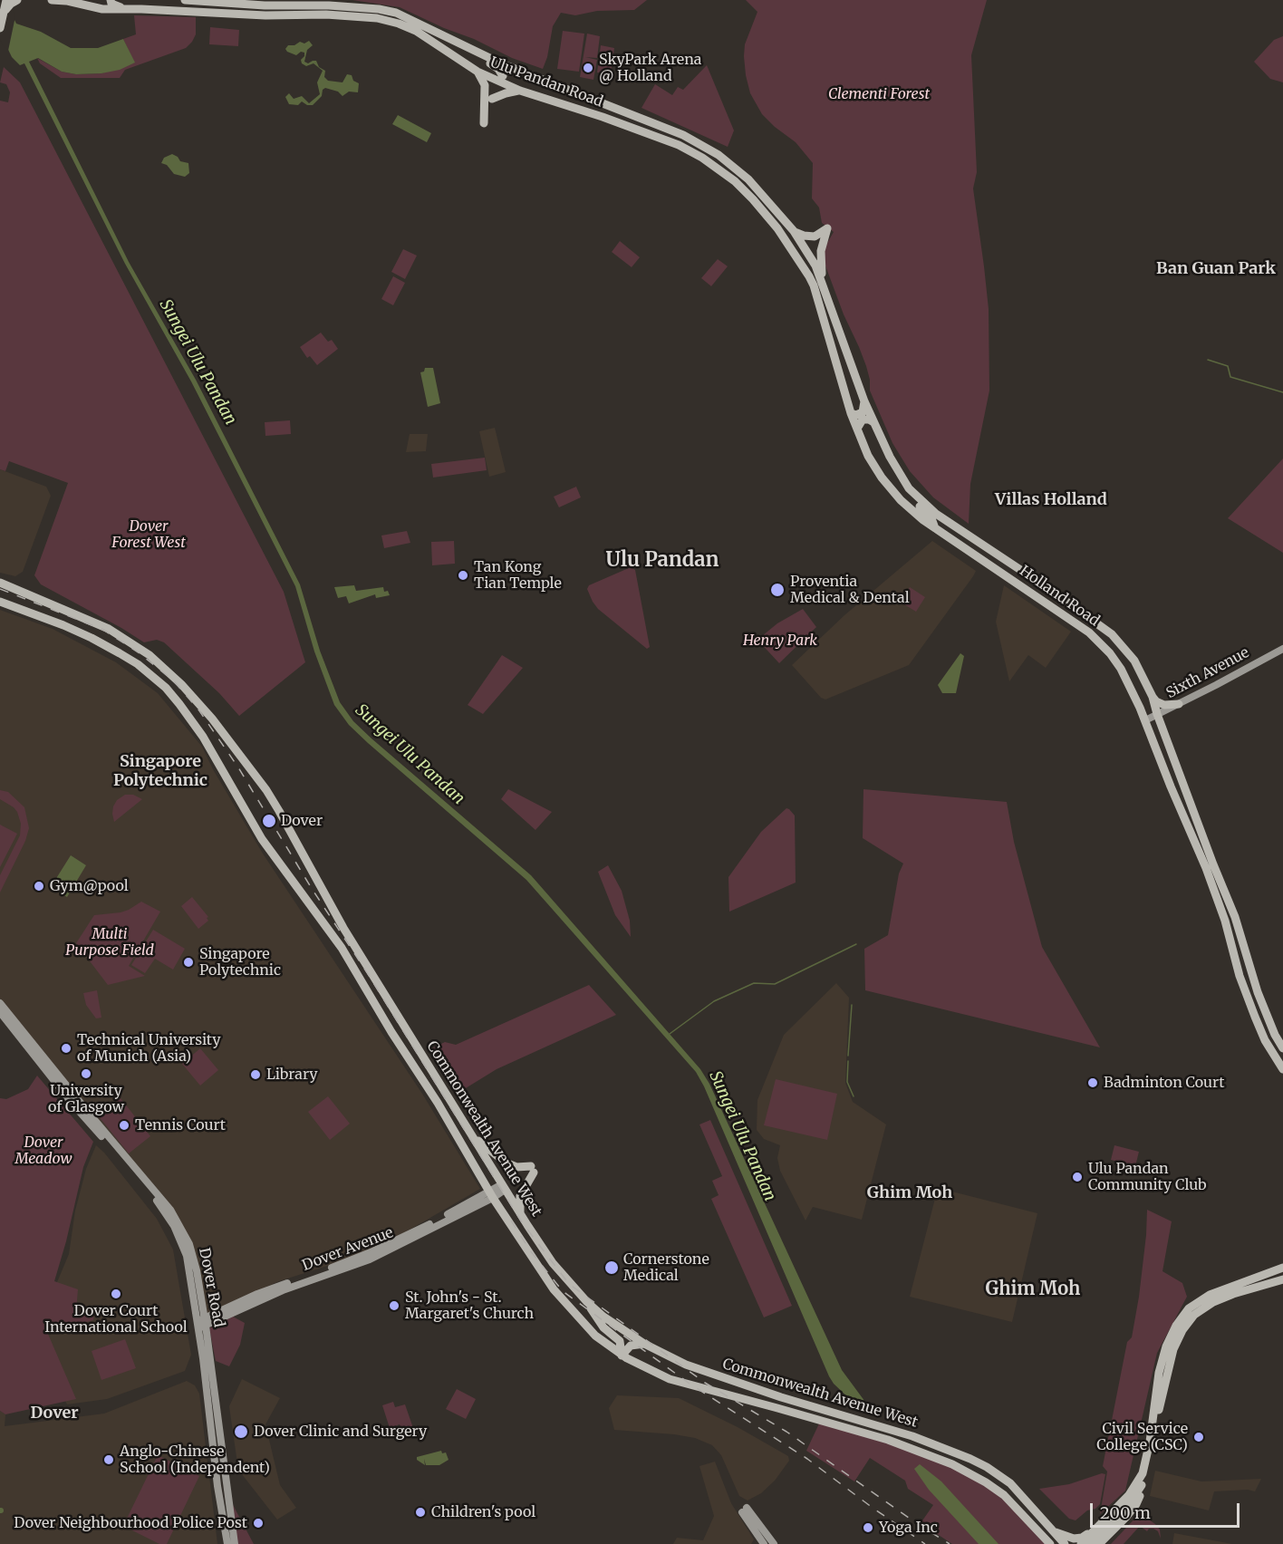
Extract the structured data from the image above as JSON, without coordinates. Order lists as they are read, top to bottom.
{
  "streets": {
    "main road": ["Ulu Pandan Road", "Holland Road", "Commonwealth Avenue West"],
    "street": ["Sixth Avenue", "Dover Avenue", "Dover Road"]
  },
  "crossings": [
    ["Ulu Pandan Road", "Holland Road"],
    ["Holland Road", "Sixth Avenue"],
    ["Commonwealth Avenue West", "Dover Avenue"],
    ["Dover Avenue", "Dover Road"]
  ],
  "districts": [
    "Ban Guan Park",
    "Villas Holland",
    "Ulu Pandan",
    "Singapore Polytechnic",
    "Ghim Moh",
    "Ghim Moh",
    "Dover"
  ],
  "water": ["Sungei Ulu Pandan"],
  "parks": [
    "Clementi Forest",
    "Dover Forest West",
    "Henry Park",
    "Multi Purpose Field",
    "Dover Meadow"
  ],
  "places": [
    "SkyPark Arena @ Holland",
    "Tan Kong Tian Temple",
    "Proventia Medical & Dental",
    "Dover",
    "Gym@pool",
    "Singapore Polytechnic",
    "Technical University of Munich (Asia)",
    "University of Glasgow",
    "Library",
    "Badminton Court",
    "Tennis Court",
    "Ulu Pandan Community Club",
    "Cornerstone Medical",
    "Dover Court International School",
    "St. John's - St. Margaret's Church",
    "Dover Clinic and Surgery",
    "Civil Service College (CSC)",
    "Anglo-Chinese School (Independent)",
    "Children's pool",
    "Dover Neighbourhood Police Post",
    "Yoga Inc"
  ],
  "scale_bar": "200 m"
}
